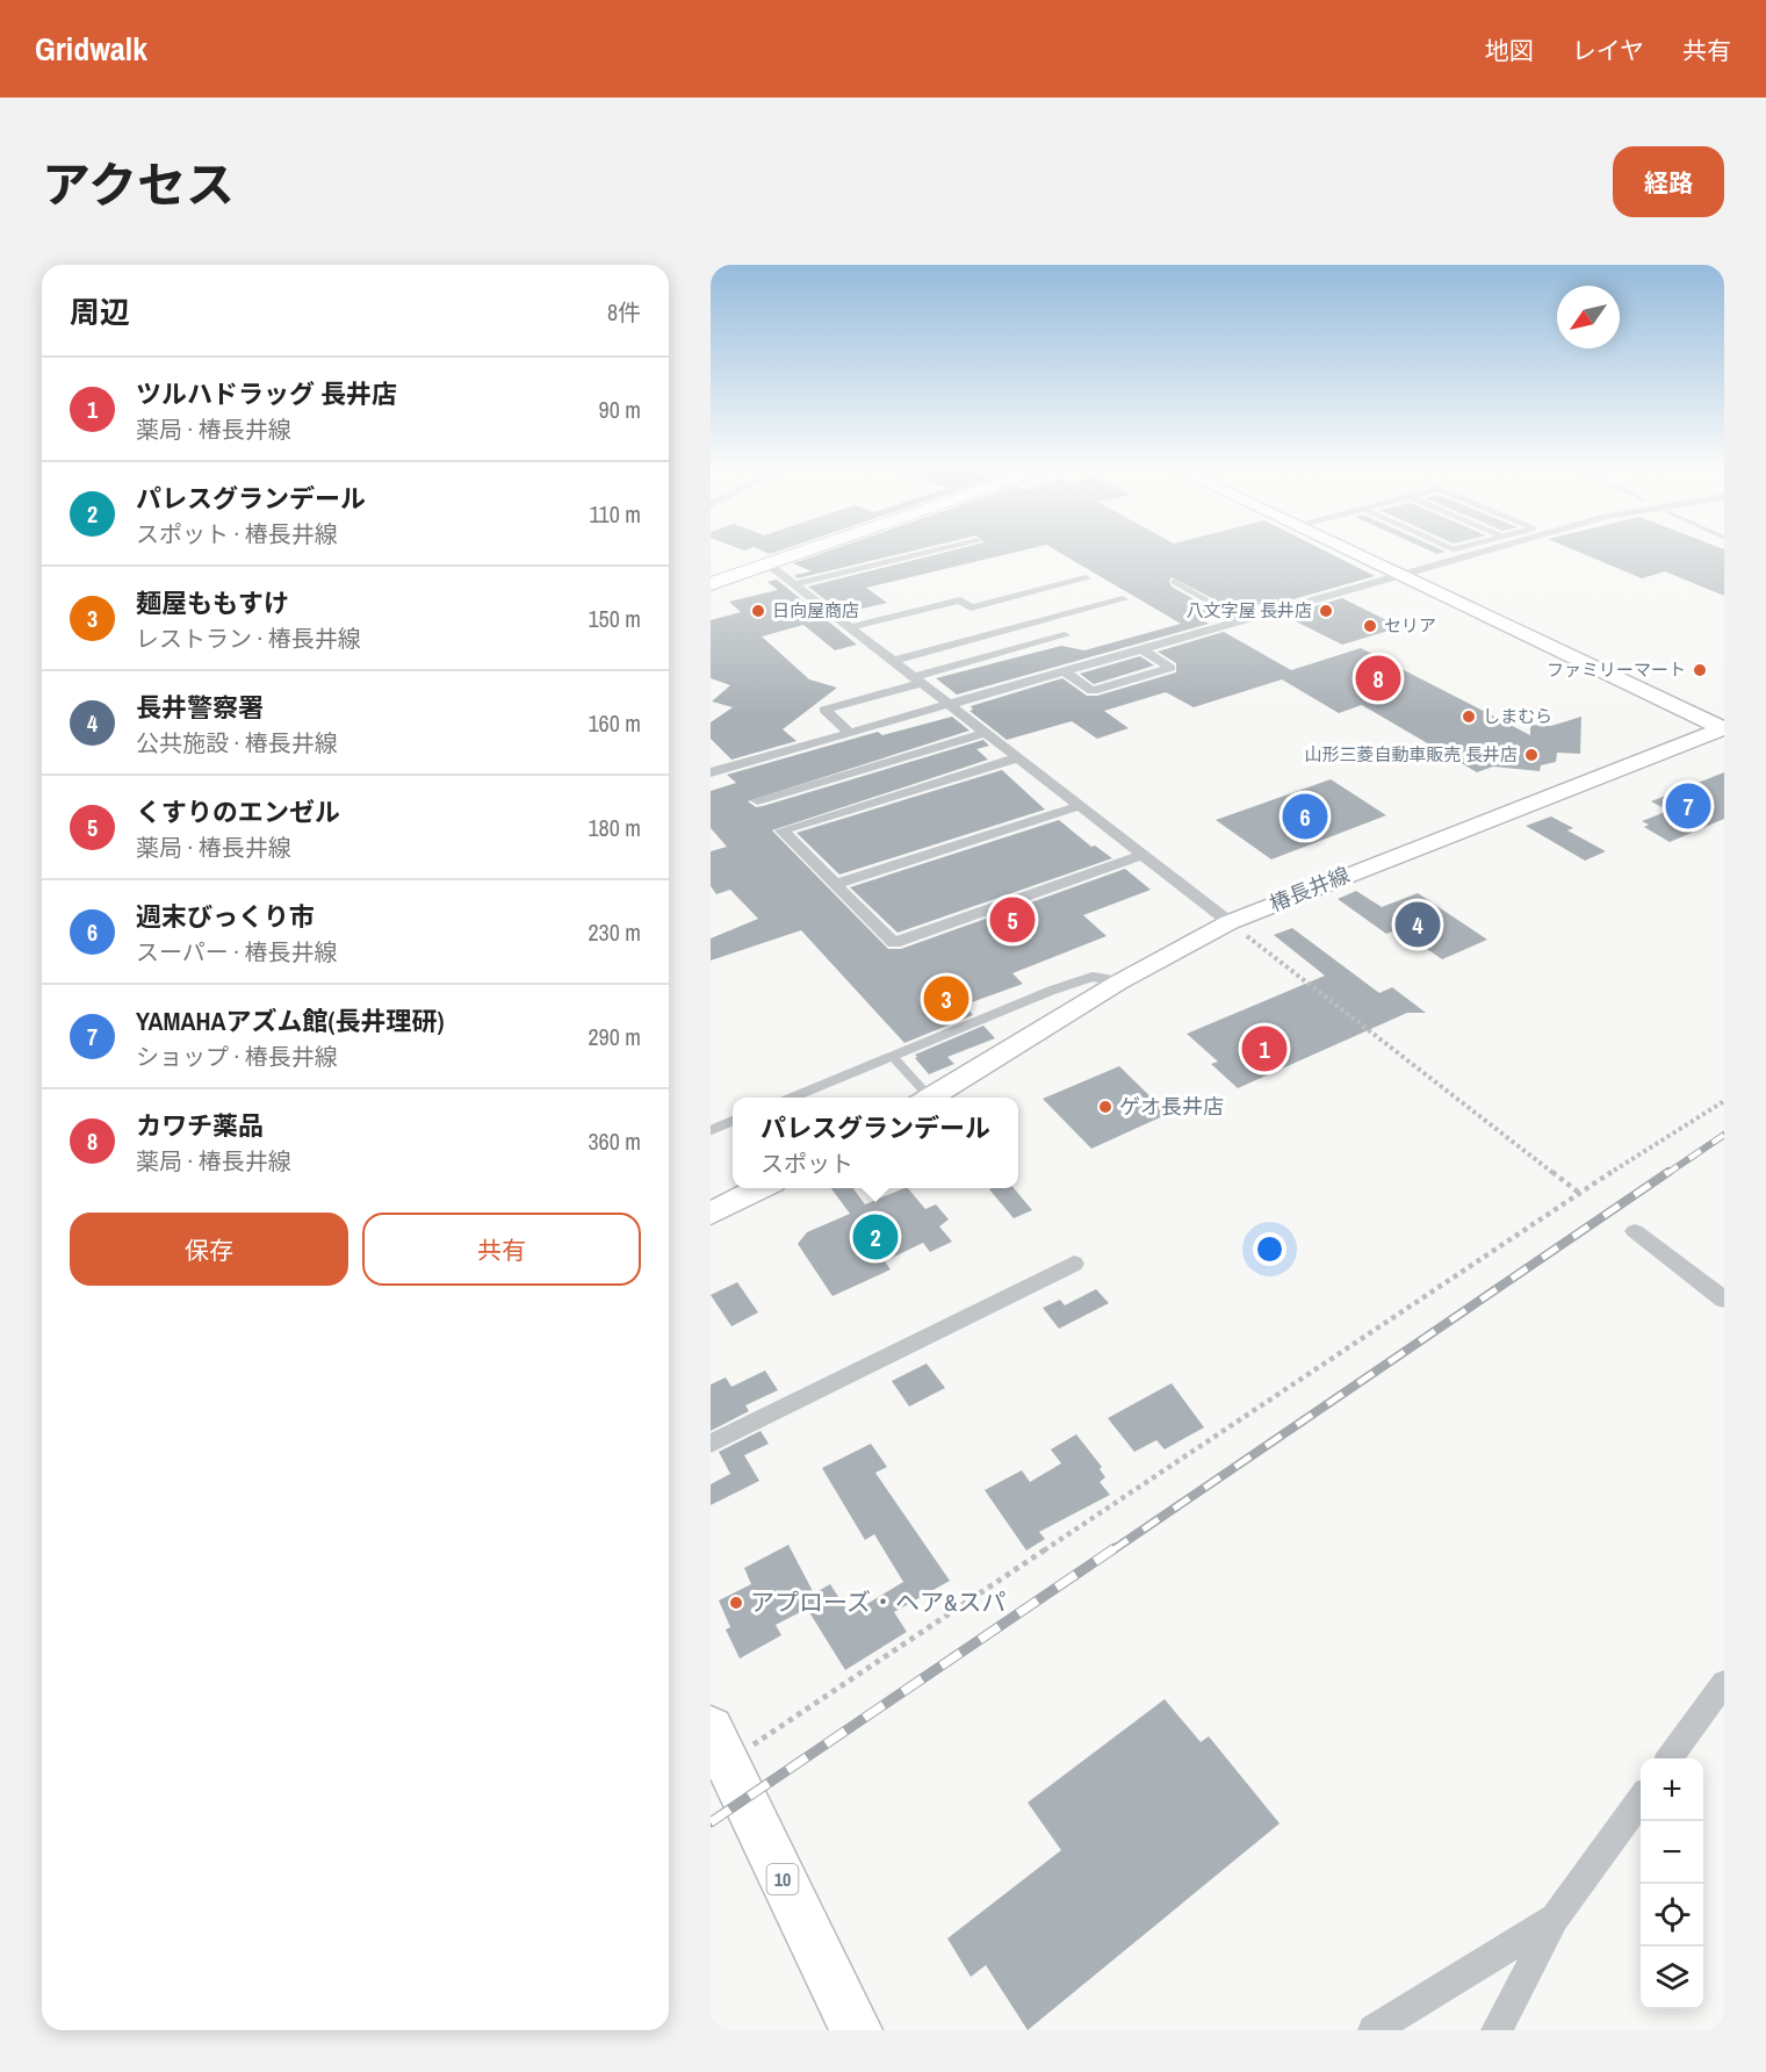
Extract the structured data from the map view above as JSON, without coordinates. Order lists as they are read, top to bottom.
{
  "streets": {
    "main road": ["10"],
    "street": ["椿長井線"]
  },
  "places": [
    "日向屋商店",
    "八文字屋 長井店",
    "セリア",
    "ファミリーマート",
    "しまむら",
    "山形三菱自動車販売 長井店",
    "ゲオ長井店",
    "アプローズ・ヘア&スパ"
  ],
  "north": "bottom left",
  "page": {
    "header": "Gridwalk",
    "nav": ["地図", "レイヤ", "共有"],
    "title": "アクセス",
    "buttons": [
      "経路",
      ["保存", "共有"]
    ],
    "heading": ["周辺", "8件"],
    "list": [
      {
        "mark": "1",
        "name": "ツルハドラッグ 長井店",
        "note": "薬局 · 椿長井線",
        "value": "90 m"
      },
      {
        "mark": "2",
        "name": "パレスグランデール",
        "note": "スポット · 椿長井線",
        "value": "110 m"
      },
      {
        "mark": "3",
        "name": "麺屋ももすけ",
        "note": "レストラン · 椿長井線",
        "value": "150 m"
      },
      {
        "mark": "4",
        "name": "長井警察署",
        "note": "公共施設 · 椿長井線",
        "value": "160 m"
      },
      {
        "mark": "5",
        "name": "くすりのエンゼル",
        "note": "薬局 · 椿長井線",
        "value": "180 m"
      },
      {
        "mark": "6",
        "name": "週末びっくり市",
        "note": "スーパー · 椿長井線",
        "value": "230 m"
      },
      {
        "mark": "7",
        "name": "YAMAHAアズム館(長井理研)",
        "note": "ショップ · 椿長井線",
        "value": "290 m"
      },
      {
        "mark": "8",
        "name": "カワチ薬品",
        "note": "薬局 · 椿長井線",
        "value": "360 m"
      }
    ],
    "pins": [
      "8",
      "7",
      "6",
      "5",
      "4",
      "3",
      "1",
      "2"
    ],
    "popup": ["パレスグランデール", "スポット"],
    "map_buttons": ["+", "−"]
  }
}
